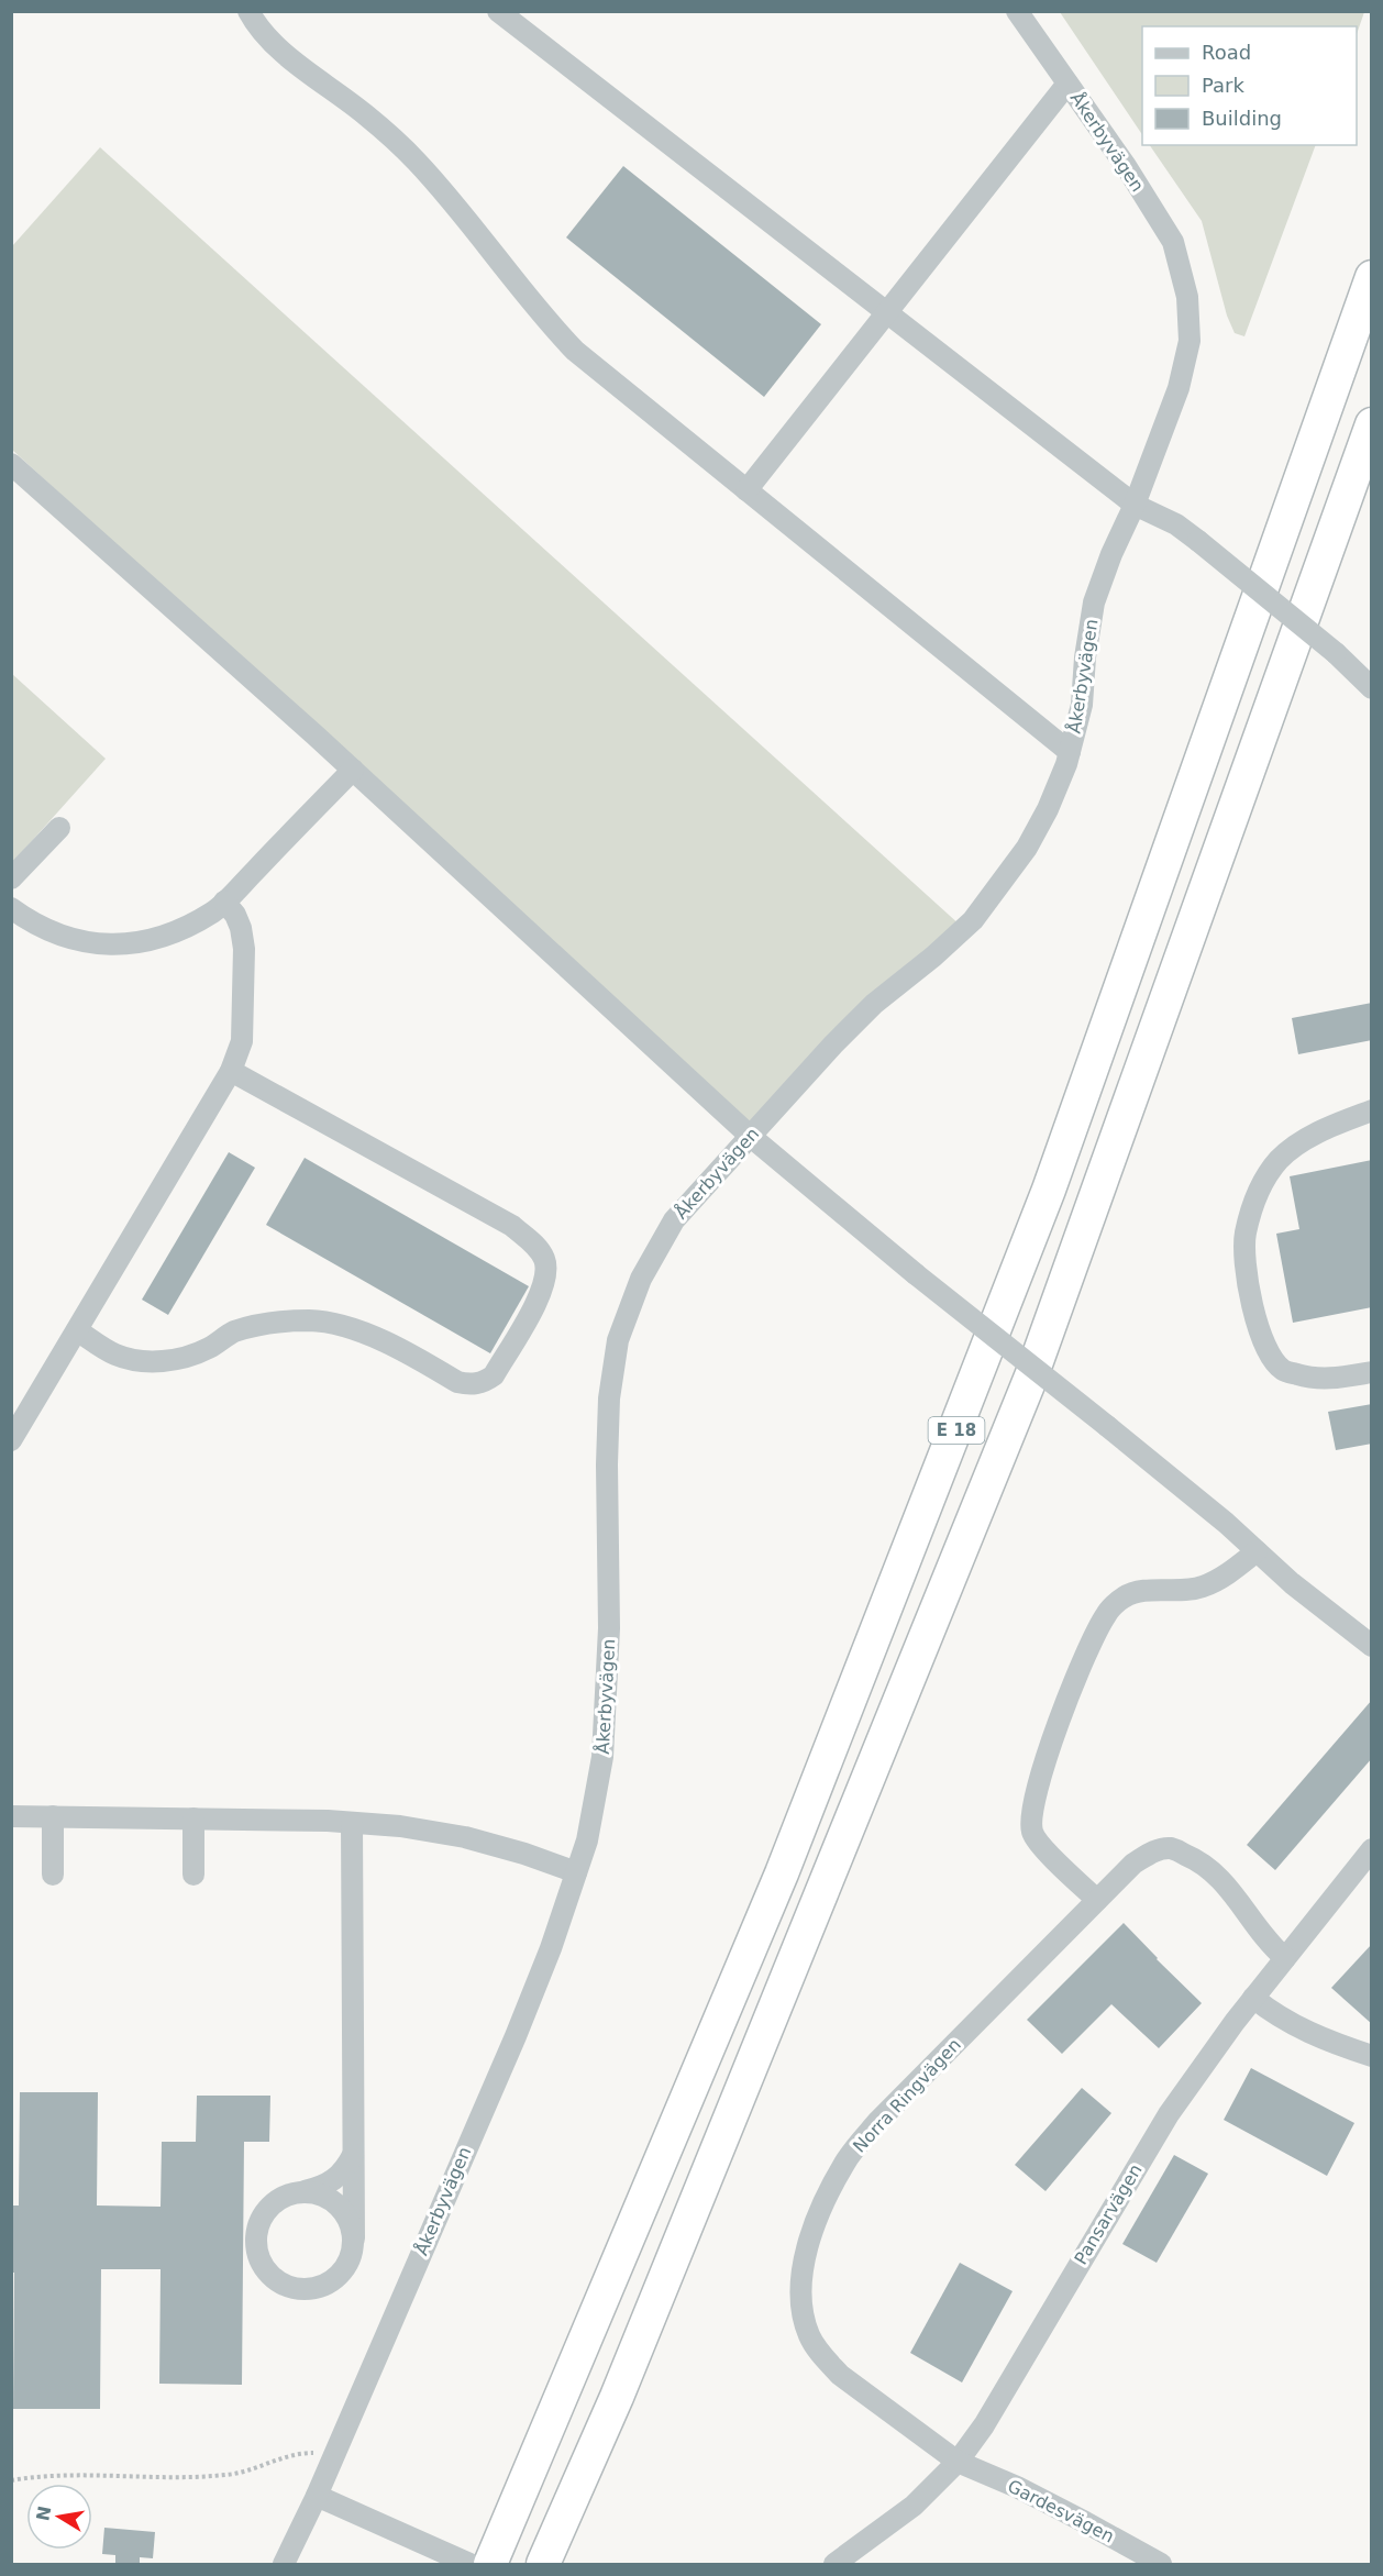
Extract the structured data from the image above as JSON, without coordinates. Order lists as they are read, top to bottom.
{
  "streets": {
    "highway": ["E 18"],
    "lane": [
      "Åkerbyvägen",
      "Norra Ringvägen",
      "Pansarvägen",
      "Gardesvägen"
    ]
  },
  "crossings": [
    ["Norra Ringvägen", "Pansarvägen"],
    ["Norra Ringvägen", "Gardesvägen"],
    ["Pansarvägen", "Gardesvägen"]
  ],
  "legend": ["Road", "Park", "Building"],
  "north": "left"
}
